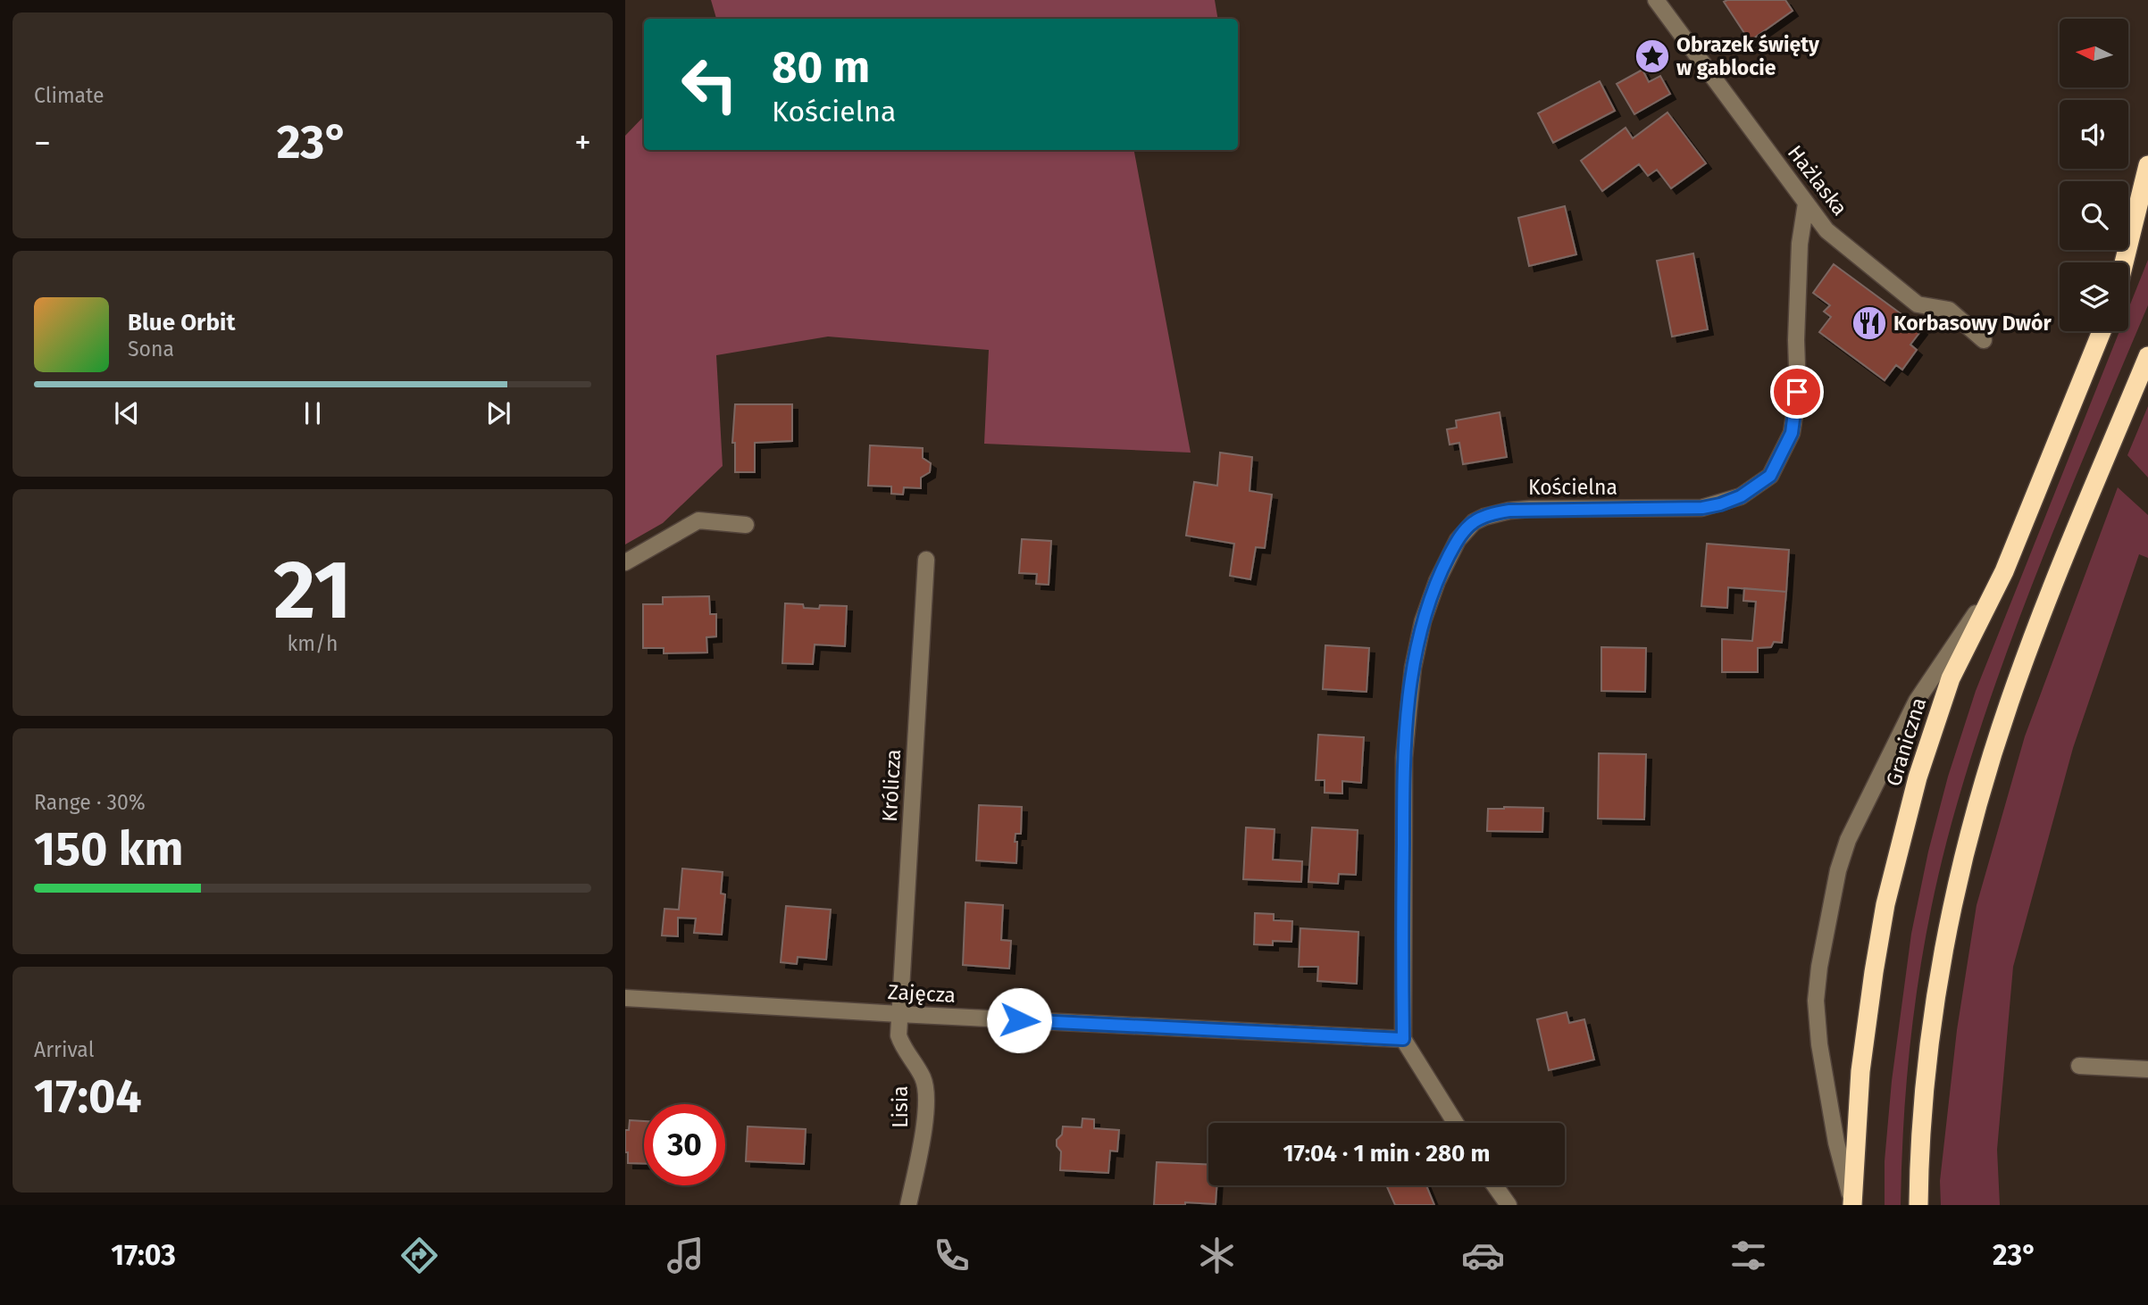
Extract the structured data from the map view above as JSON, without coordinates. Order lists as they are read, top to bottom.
{
  "streets": {
    "highway": ["Graniczna"],
    "street": [
      "Hażlaska",
      "Kościelna",
      "Królicza",
      "Zajęcza",
      "Lisia"
    ]
  },
  "crossings": [
    ["Hażlaska", "Kościelna"],
    ["Kościelna", "Zajęcza"],
    ["Królicza", "Zajęcza"],
    ["Królicza", "Lisia"],
    ["Zajęcza", "Lisia"]
  ],
  "places": {
    "place": ["Obrazek święty w gablocie"],
    "restaurant": ["Korbasowy Dwór"]
  },
  "north": "left",
  "page": {
    "tile": [
      "Climate",
      ["21", "km/h"],
      ["Range · 30%", "150 km"],
      ["Arrival", "17:04"]
    ],
    "turn": ["80 m", "Kościelna"],
    "heat": ["−", "23°", "+"],
    "song": ["Blue Orbit", "Sona"],
    "limit": "30",
    "trip": "17:04 · 1 min · 280 m",
    "tabs": ["17:03", "23°"]
  }
}
